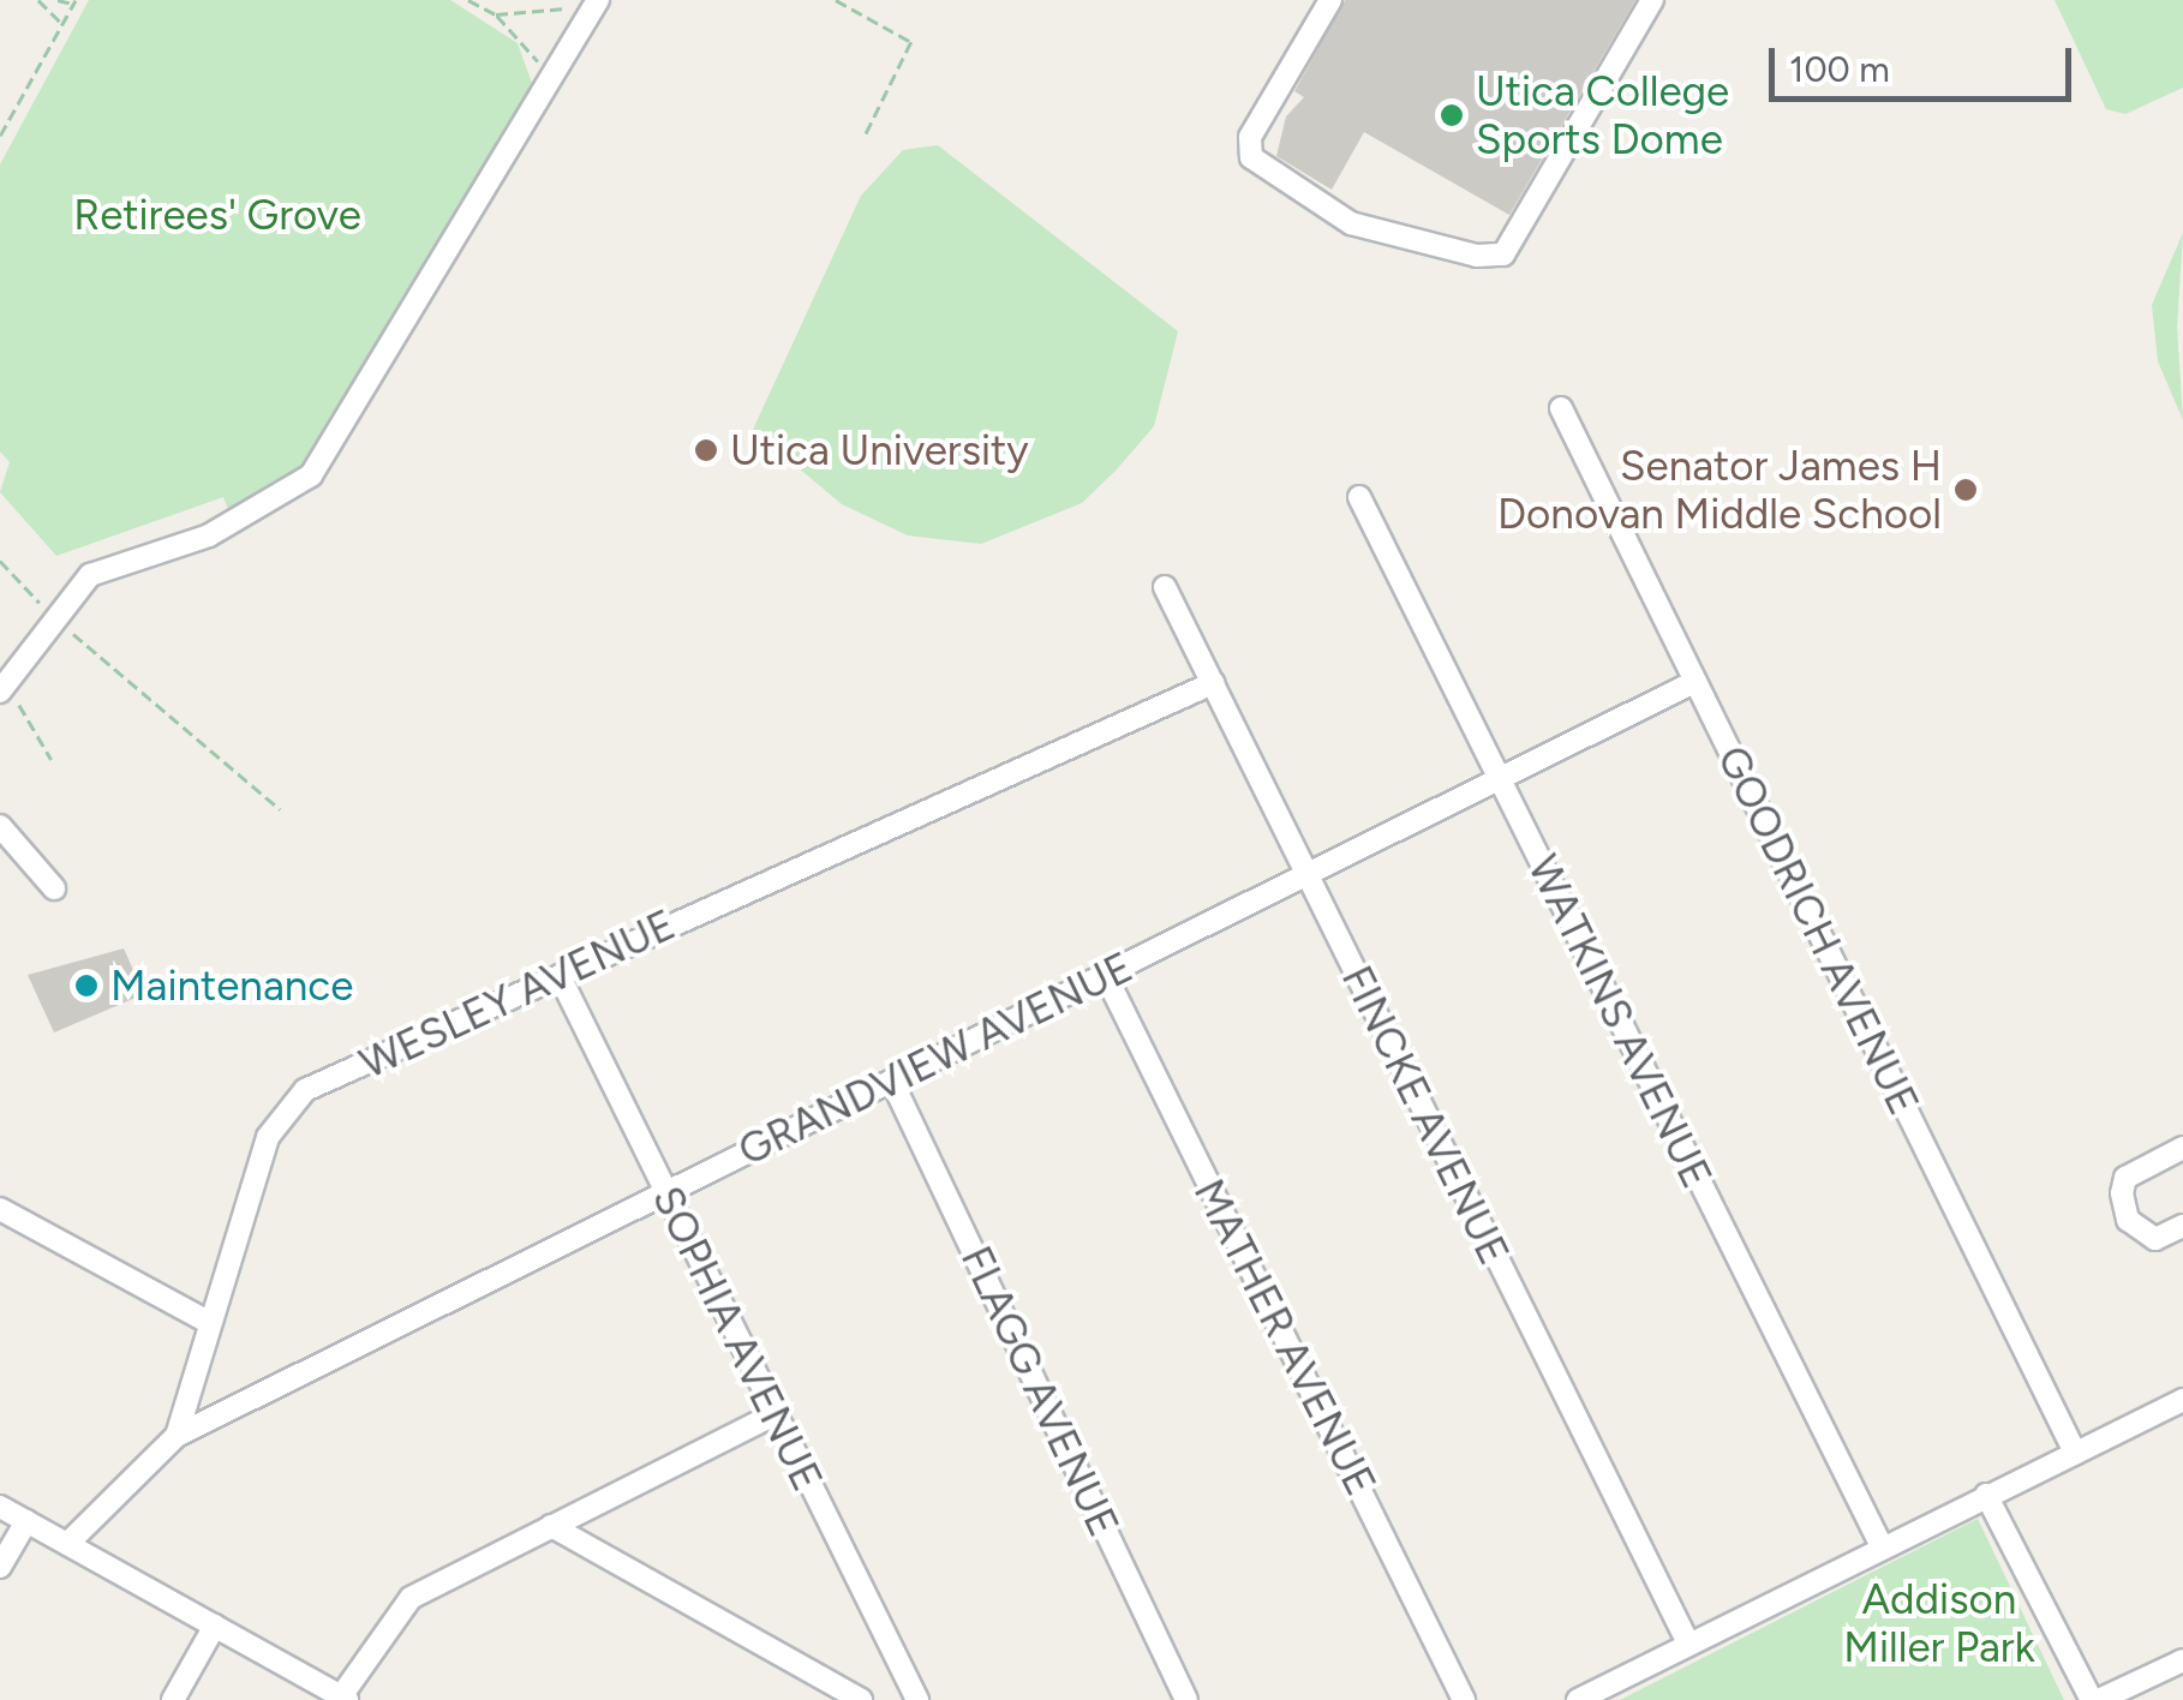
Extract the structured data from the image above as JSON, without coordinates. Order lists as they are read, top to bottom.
{
  "streets": {
    "street": [
      "GOODRICH AVENUE",
      "WESLEY AVENUE",
      "WATKINS AVENUE",
      "GRANDVIEW AVENUE",
      "FINCKE AVENUE",
      "MATHER AVENUE",
      "SOPHIA AVENUE",
      "FLAGG AVENUE"
    ]
  },
  "crossings": [
    ["GOODRICH AVENUE", "GRANDVIEW AVENUE"],
    ["WESLEY AVENUE", "GRANDVIEW AVENUE"],
    ["WESLEY AVENUE", "FINCKE AVENUE"],
    ["WESLEY AVENUE", "SOPHIA AVENUE"],
    ["WATKINS AVENUE", "GRANDVIEW AVENUE"],
    ["GRANDVIEW AVENUE", "FINCKE AVENUE"],
    ["GRANDVIEW AVENUE", "MATHER AVENUE"],
    ["GRANDVIEW AVENUE", "SOPHIA AVENUE"],
    ["GRANDVIEW AVENUE", "FLAGG AVENUE"]
  ],
  "parks": ["Retirees' Grove", "Addison Miller Park"],
  "places": [
    "Utica College Sports Dome",
    "Utica University",
    "Senator James H Donovan Middle School",
    "Maintenance"
  ],
  "scale_bar": "100 m"
}
